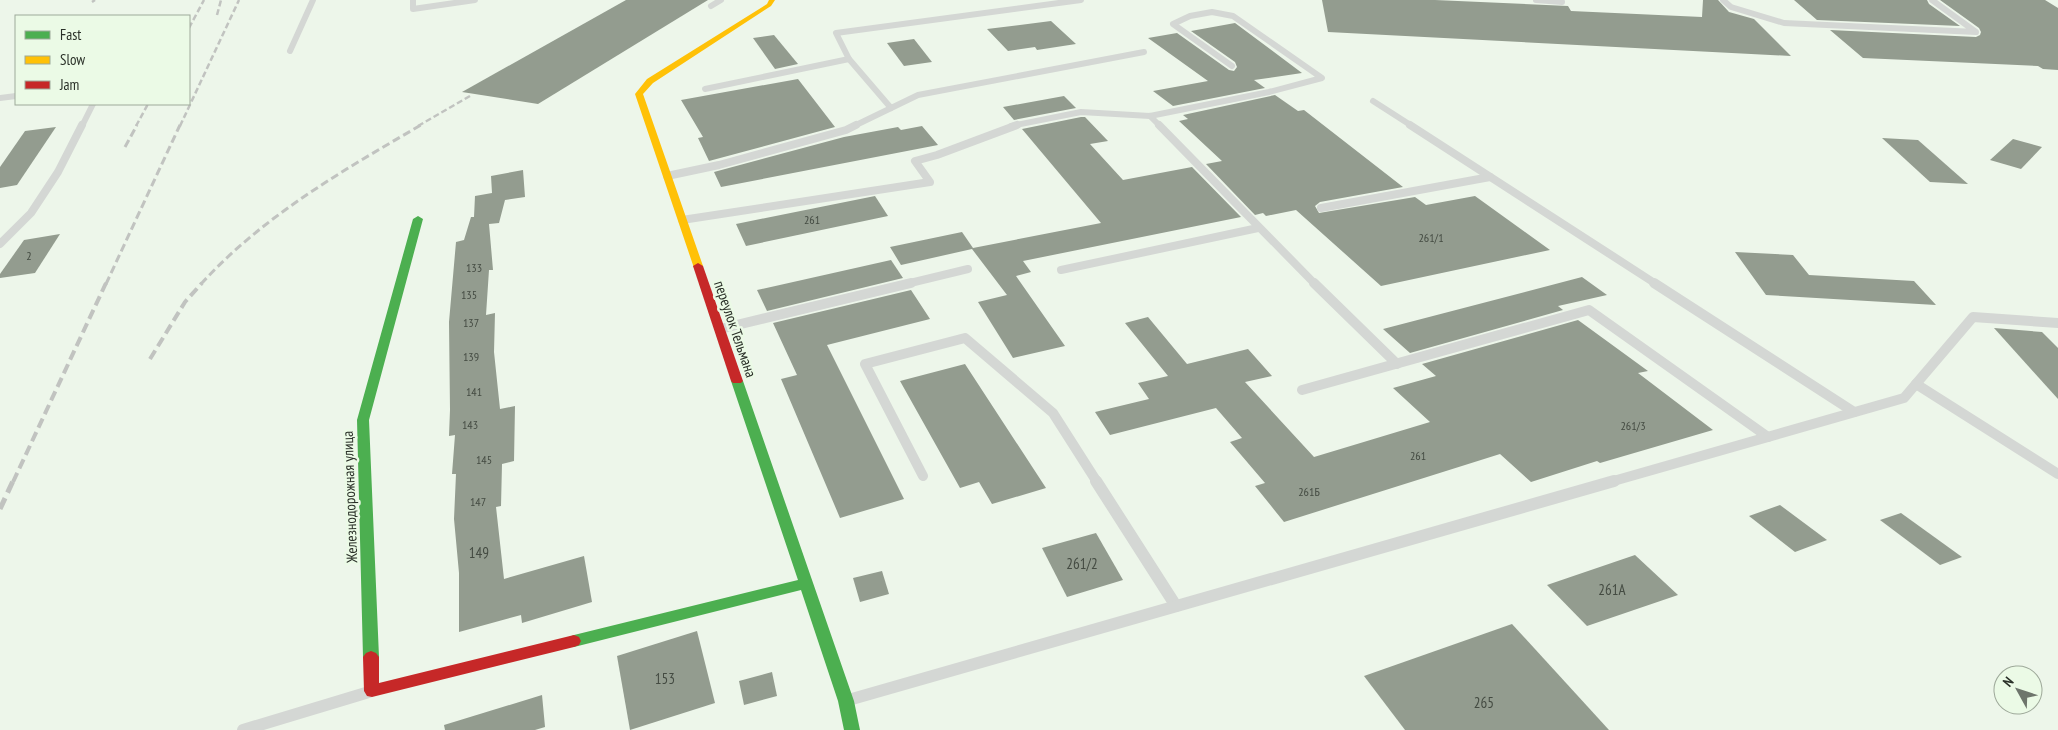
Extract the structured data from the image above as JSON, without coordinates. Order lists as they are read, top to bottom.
{
  "streets": {
    "street": ["переулок Тельмана", "Железнодорожная улица"]
  },
  "house_numbers": [
    "261",
    "261/1",
    "2",
    "133",
    "135",
    "137",
    "139",
    "141",
    "143",
    "261/3",
    "261",
    "145",
    "261Б",
    "147",
    "149",
    "261/2",
    "261А",
    "153",
    "265"
  ],
  "legend": ["Fast", "Slow", "Jam"],
  "north": "top left"
}
